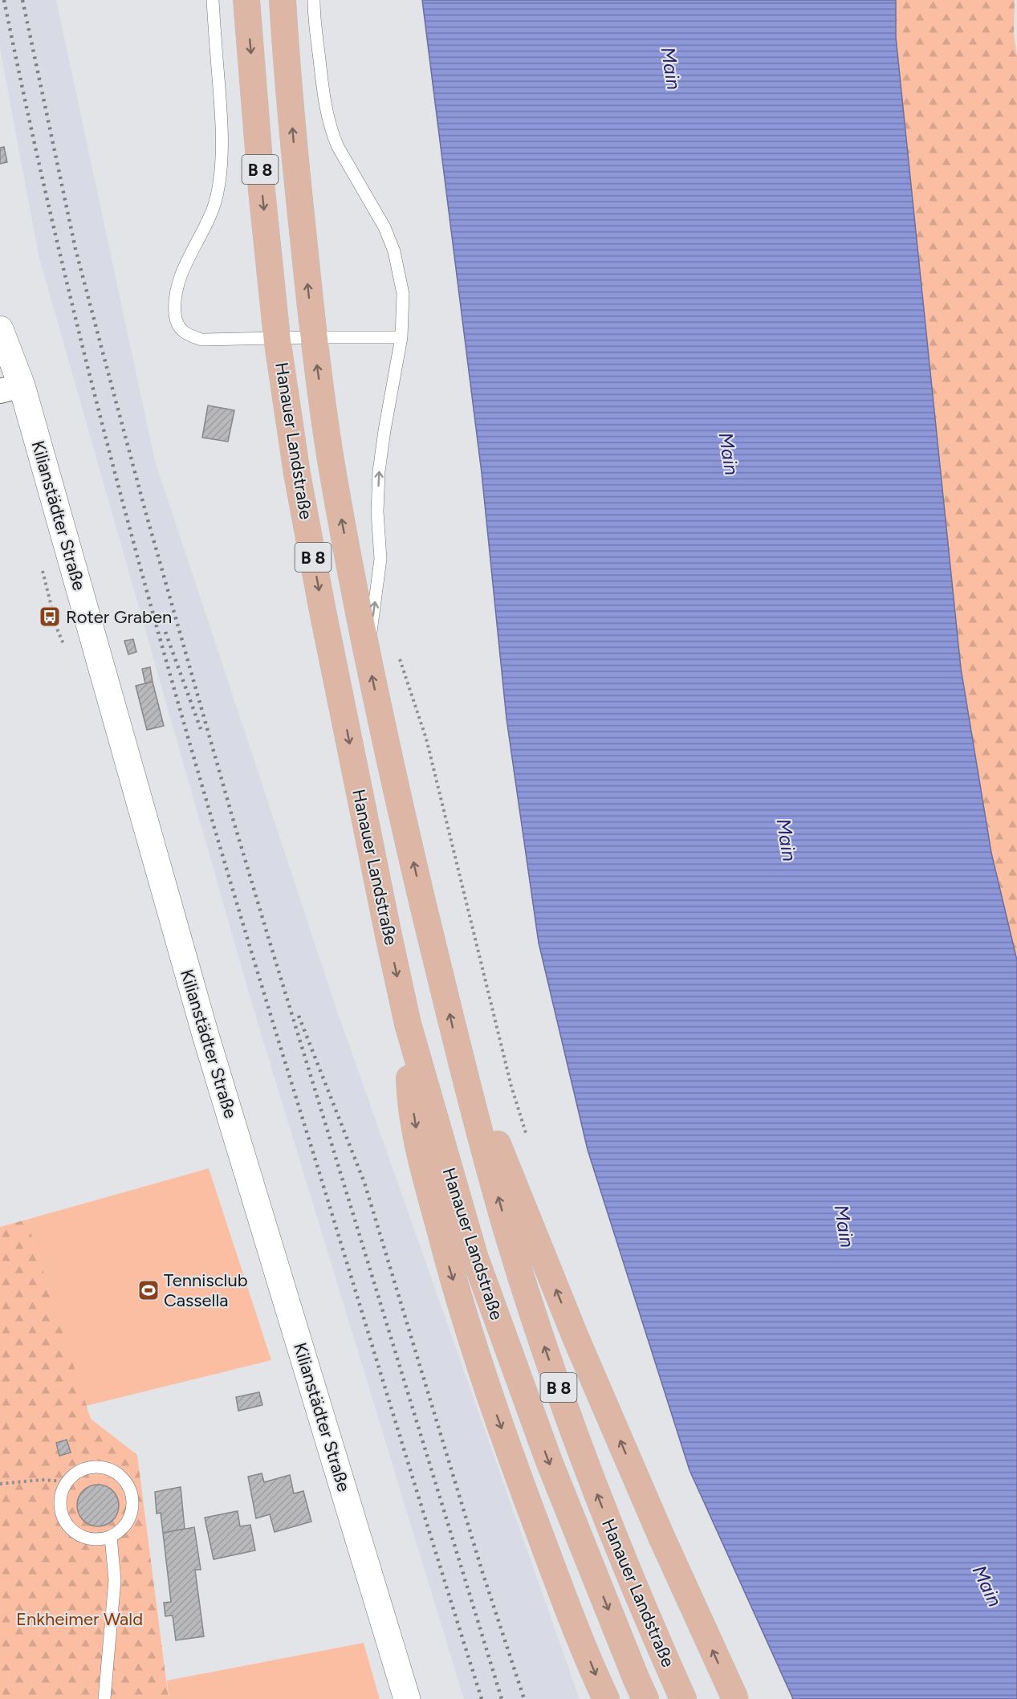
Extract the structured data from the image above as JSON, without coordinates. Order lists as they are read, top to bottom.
{
  "streets": {
    "main road": ["B 8", "Hanauer Landstraße"],
    "street": ["Kilianstädter Straße"]
  },
  "crossings": [
    ["B 8", "Hanauer Landstraße"]
  ],
  "water": ["Main"],
  "parks": ["Enkheimer Wald"],
  "places": {
    "bus stop": ["Roter Graben"],
    "sports": ["Tennisclub Cassella"]
  }
}
